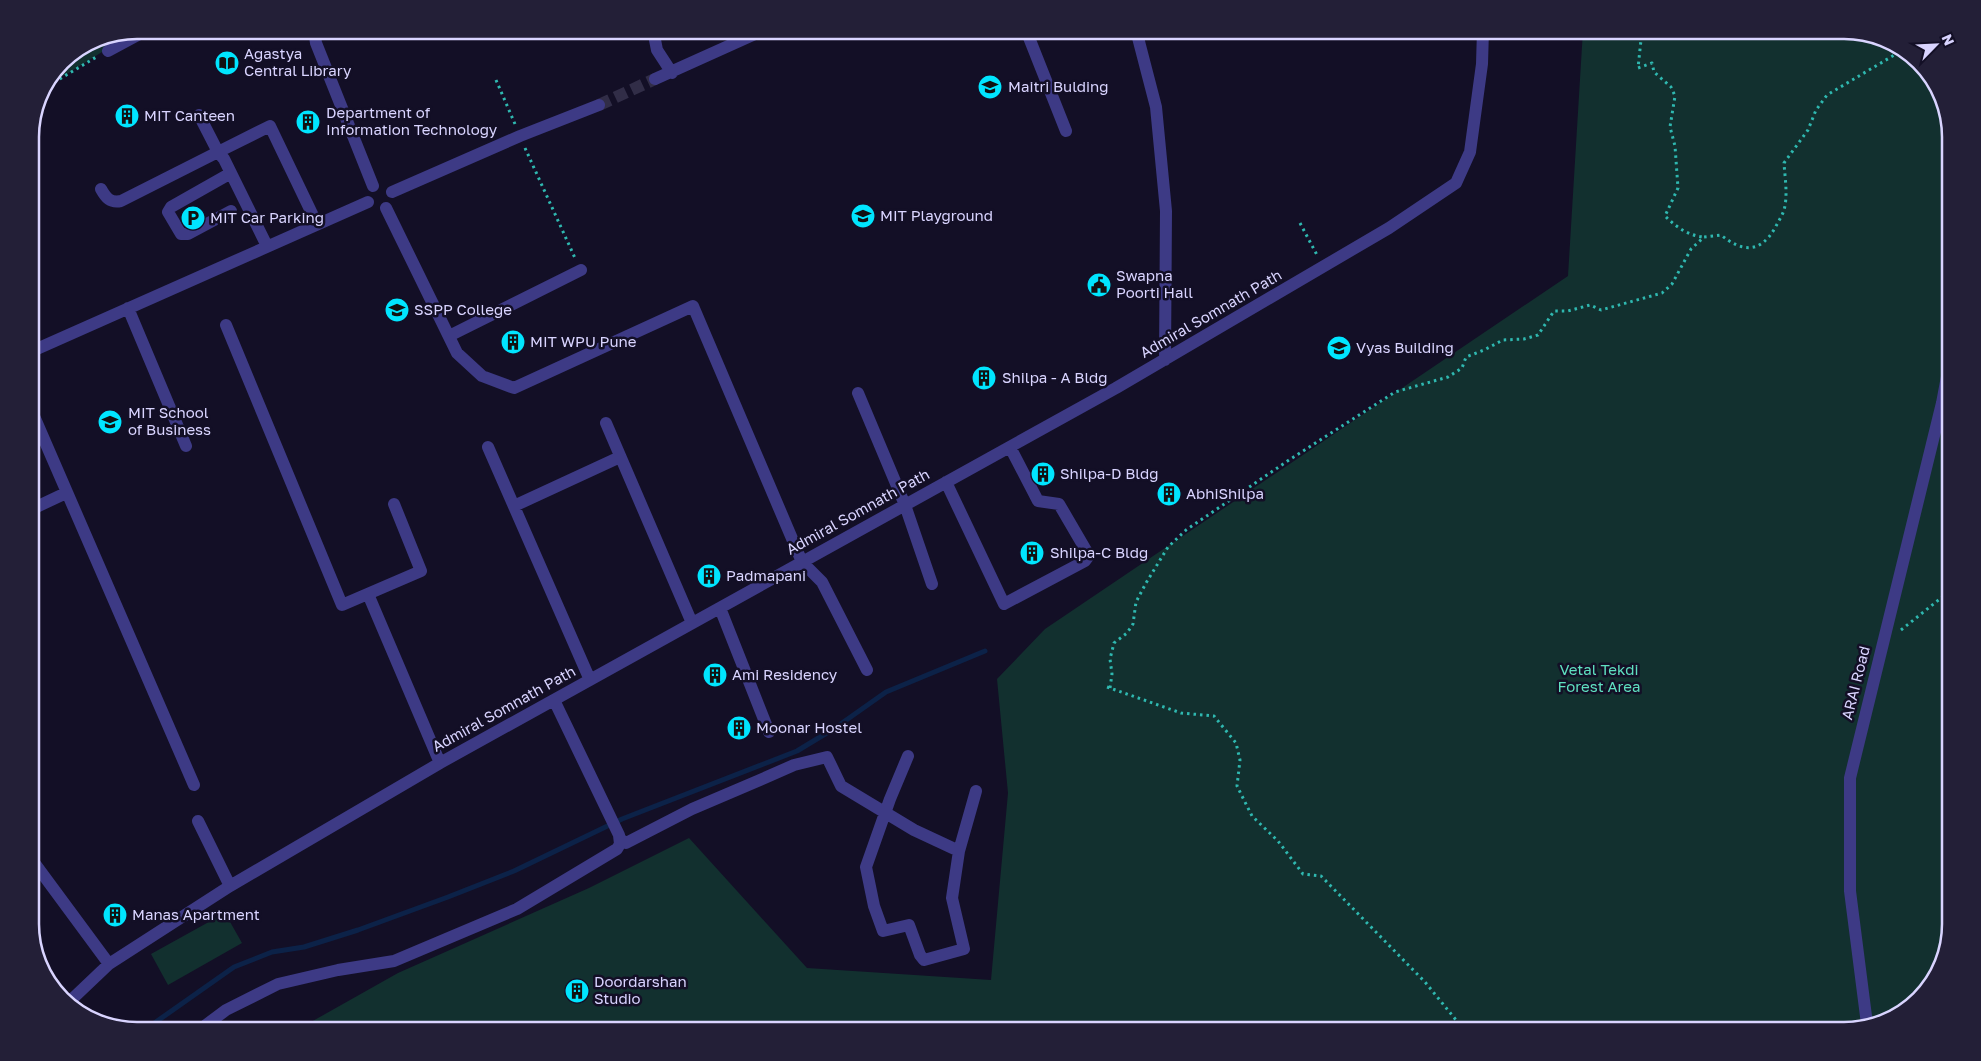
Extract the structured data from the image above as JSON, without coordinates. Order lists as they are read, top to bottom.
{
  "streets": {
    "street": ["Admiral Somnath Path", "ARAI Road"]
  },
  "parks": ["Vetal Tekdi Forest Area"],
  "places": {
    "library": ["Agastya Central Library"],
    "school or university": [
      "Maitri Bulding",
      "MIT Playground",
      "SSPP College",
      "Vyas Building",
      "MIT School of Business"
    ],
    "building": [
      "MIT Canteen",
      "Department of Information Technology",
      "MIT WPU Pune",
      "Shilpa - A Bldg",
      "Shilpa-D Bldg",
      "AbhiShilpa",
      "Shilpa-C Bldg",
      "Padmapani",
      "Ami Residency",
      "Moonar Hostel",
      "Manas Apartment",
      "Doordarshan Studio"
    ],
    "parking": ["MIT Car Parking"],
    "public building": ["Swapna Poorti Hall"]
  },
  "north": "top right"
}
